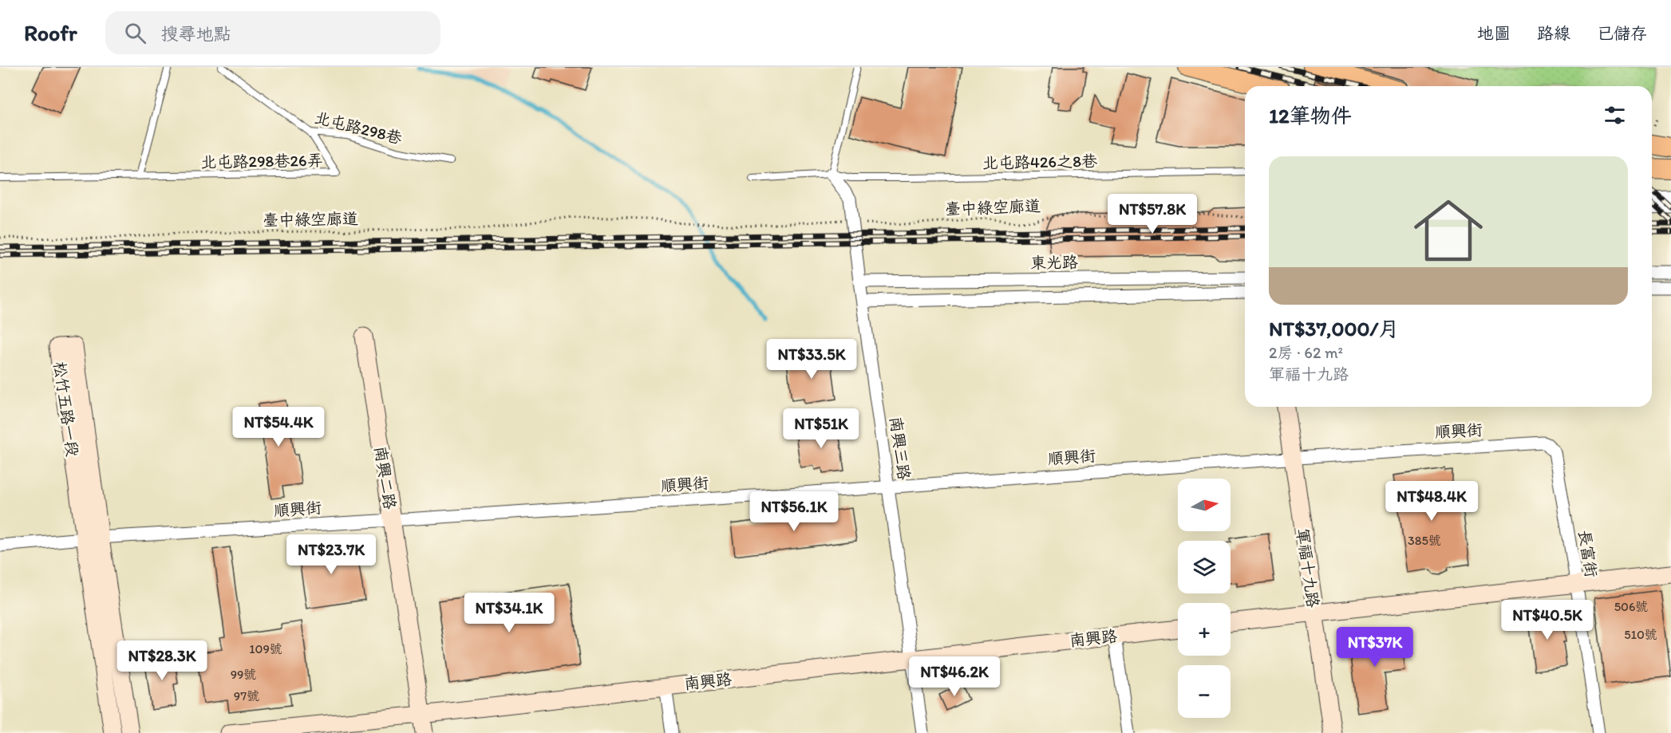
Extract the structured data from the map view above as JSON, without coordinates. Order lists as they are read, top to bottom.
{
  "streets": {
    "street": [
      "東光路",
      "松竹五路一段",
      "順興街",
      "南興三路",
      "南興二路",
      "長富街",
      "軍福十九路",
      "南興路"
    ],
    "lane": ["北屯路298巷", "北屯路298巷26弄", "北屯路426之8巷"],
    "path": ["臺中綠空廊道"]
  },
  "crossings": [
    ["北屯路298巷", "北屯路298巷26弄"],
    ["北屯路426之8巷", "南興三路"],
    ["臺中綠空廊道", "南興三路"],
    ["東光路", "南興三路"],
    ["松竹五路一段", "順興街"],
    ["順興街", "南興三路"],
    ["順興街", "南興二路"],
    ["順興街", "長富街"],
    ["順興街", "軍福十九路"],
    ["南興三路", "南興路"],
    ["南興二路", "南興路"]
  ],
  "house_numbers": [
    "385號",
    "506號",
    "510號",
    "109號",
    "99號",
    "97號"
  ],
  "north": "right",
  "page": {
    "header": "Roofr",
    "search": "搜尋地點",
    "nav": ["地圖", "路線", "已儲存"],
    "heading": "12筆物件",
    "list": [
      {
        "name": "NT$37,000/月",
        "note": "2房 · 62 m² · 軍福十九路"
      }
    ],
    "price": [
      "NT$57.8K",
      "NT$33.5K",
      "NT$54.4K",
      "NT$51K",
      "NT$48.4K",
      "NT$56.1K",
      "NT$23.7K",
      "NT$34.1K",
      "NT$40.5K",
      "NT$37K",
      "NT$28.3K",
      "NT$46.2K"
    ],
    "map_buttons": ["+", "−"]
  }
}
